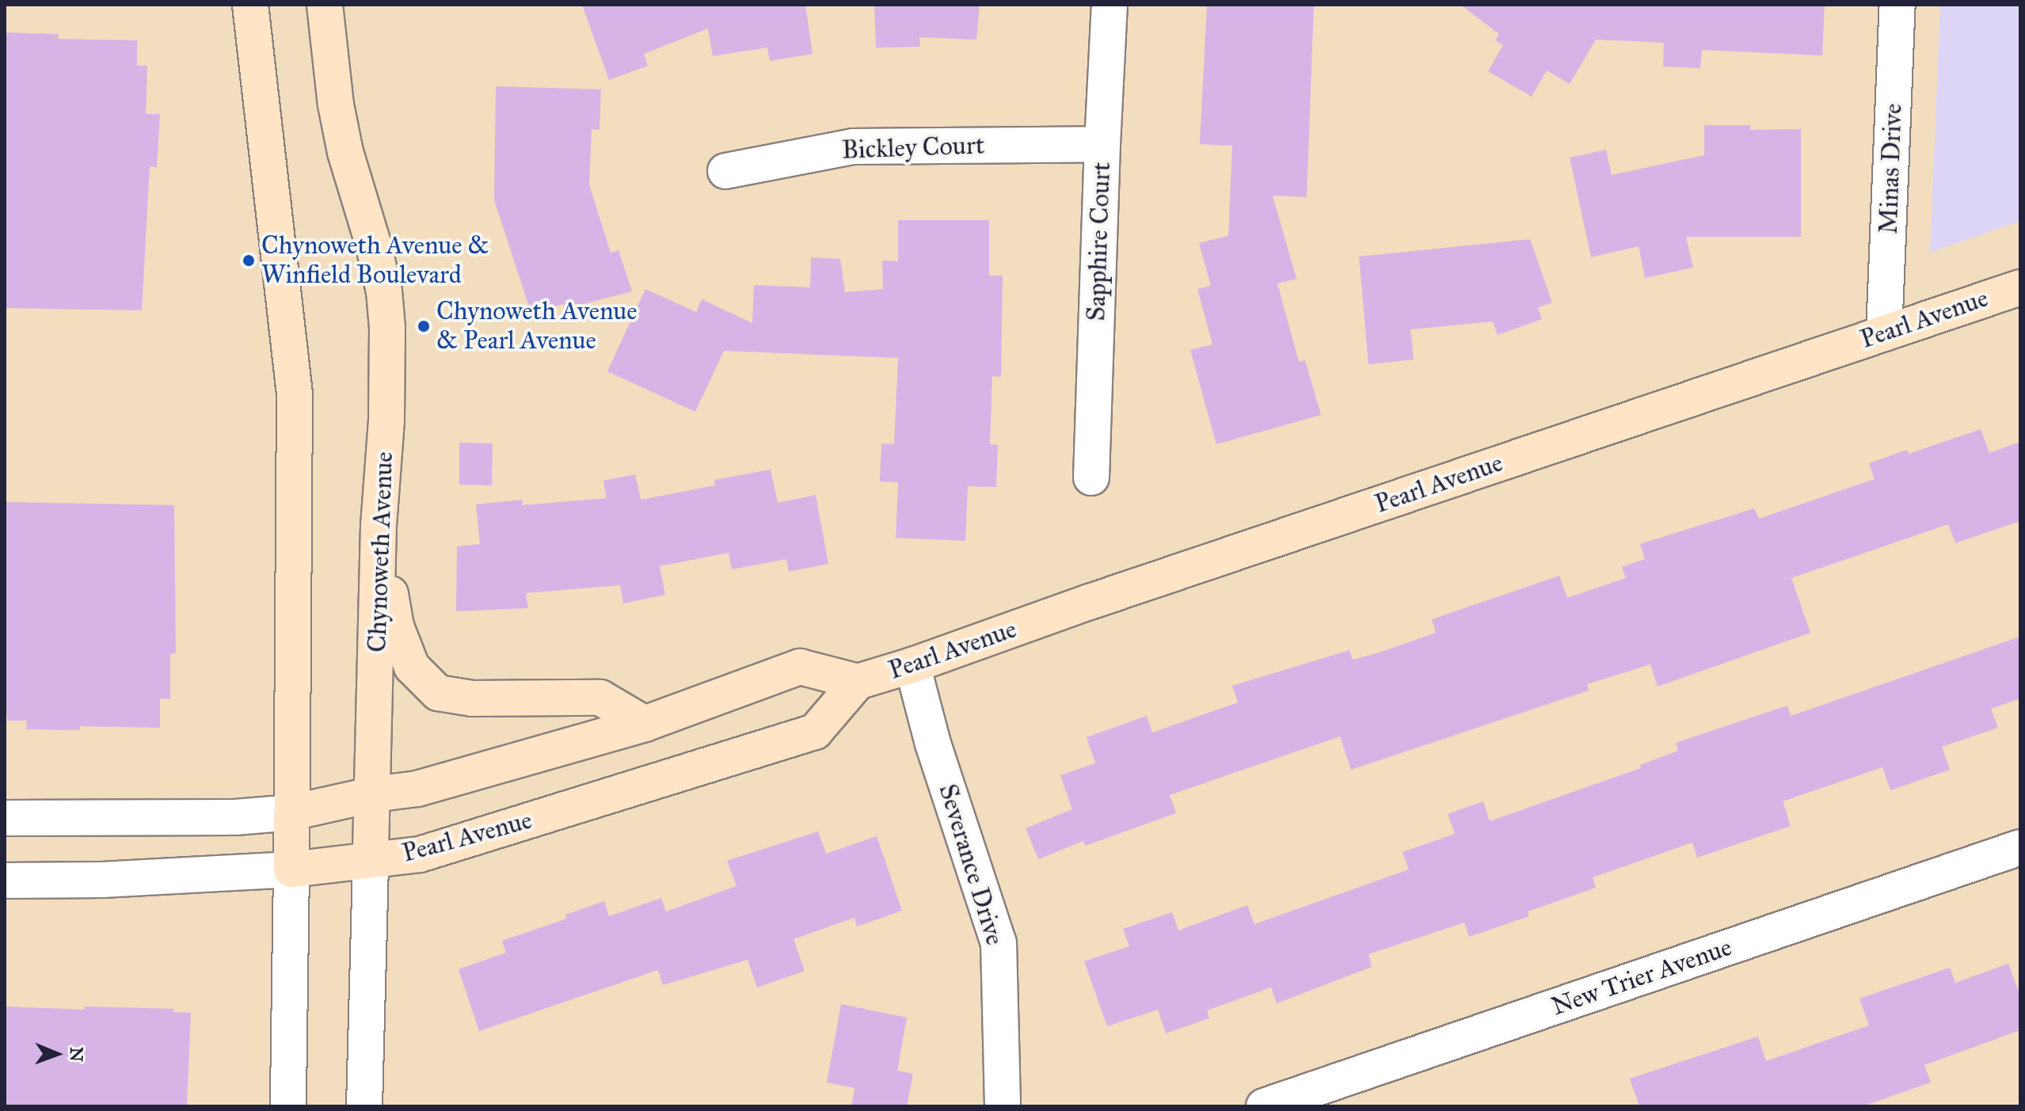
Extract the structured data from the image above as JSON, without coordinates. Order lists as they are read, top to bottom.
{
  "streets": {
    "street": [
      "Bickley Court",
      "Minas Drive",
      "Sapphire Court",
      "Pearl Avenue",
      "Chynoweth Avenue",
      "Severance Drive",
      "New Trier Avenue"
    ]
  },
  "crossings": [
    ["Bickley Court", "Sapphire Court"],
    ["Minas Drive", "Pearl Avenue"],
    ["Pearl Avenue", "Chynoweth Avenue"],
    ["Pearl Avenue", "Severance Drive"]
  ],
  "places": ["Chynoweth Avenue & Winfield Boulevard", "Chynoweth Avenue & Pearl Avenue"],
  "north": "right"
}
